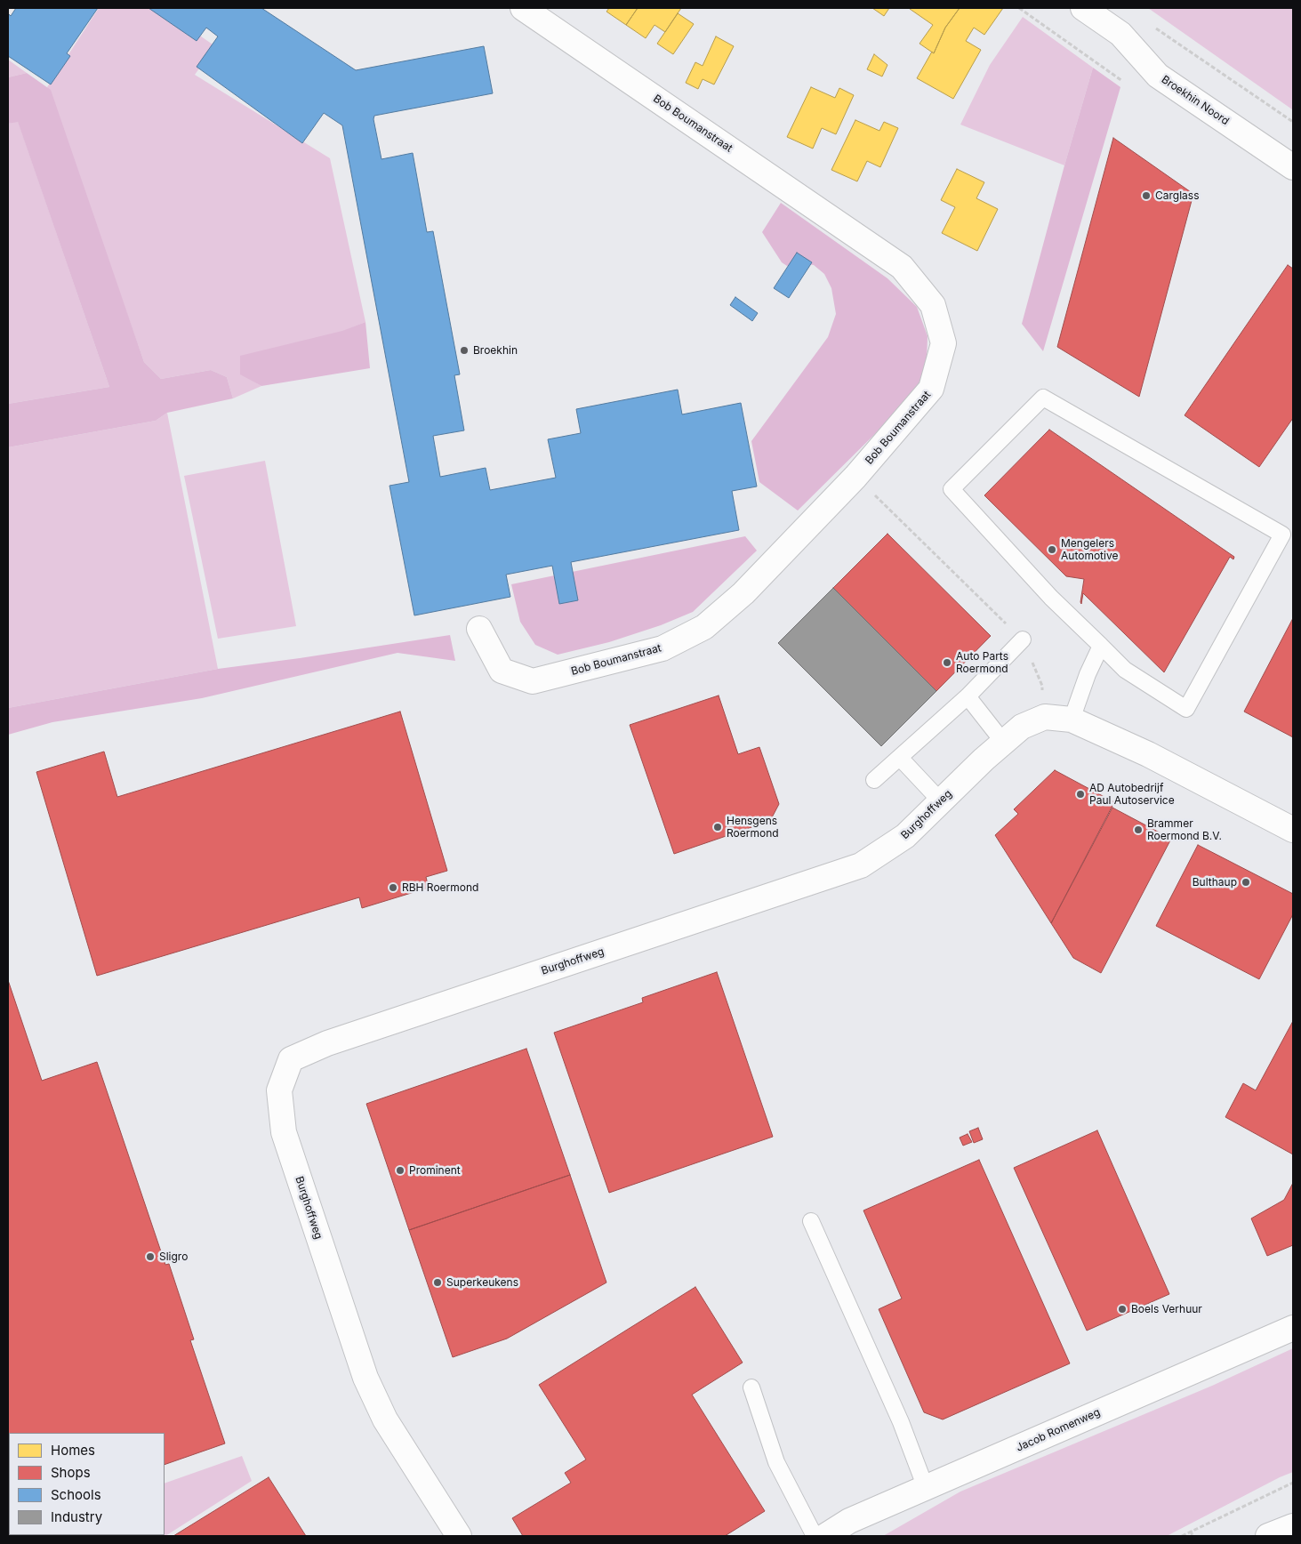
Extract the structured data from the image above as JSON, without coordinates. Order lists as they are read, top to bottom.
{
  "streets": {
    "street": [
      "Broekhin Noord",
      "Bob Boumanstraat",
      "Burghoffweg",
      "Jacob Romenweg"
    ]
  },
  "places": [
    "Carglass",
    "Broekhin",
    "Mengelers Automotive",
    "Auto Parts Roermond",
    "AD Autobedrijf Paul Autoservice",
    "Hensgens Roermond",
    "Brammer Roermond B.V.",
    "Bulthaup",
    "RBH Roermond",
    "Prominent",
    "Sligro",
    "Superkeukens",
    "Boels Verhuur"
  ],
  "legend": [
    "Homes",
    "Shops",
    "Schools",
    "Industry"
  ]
}
